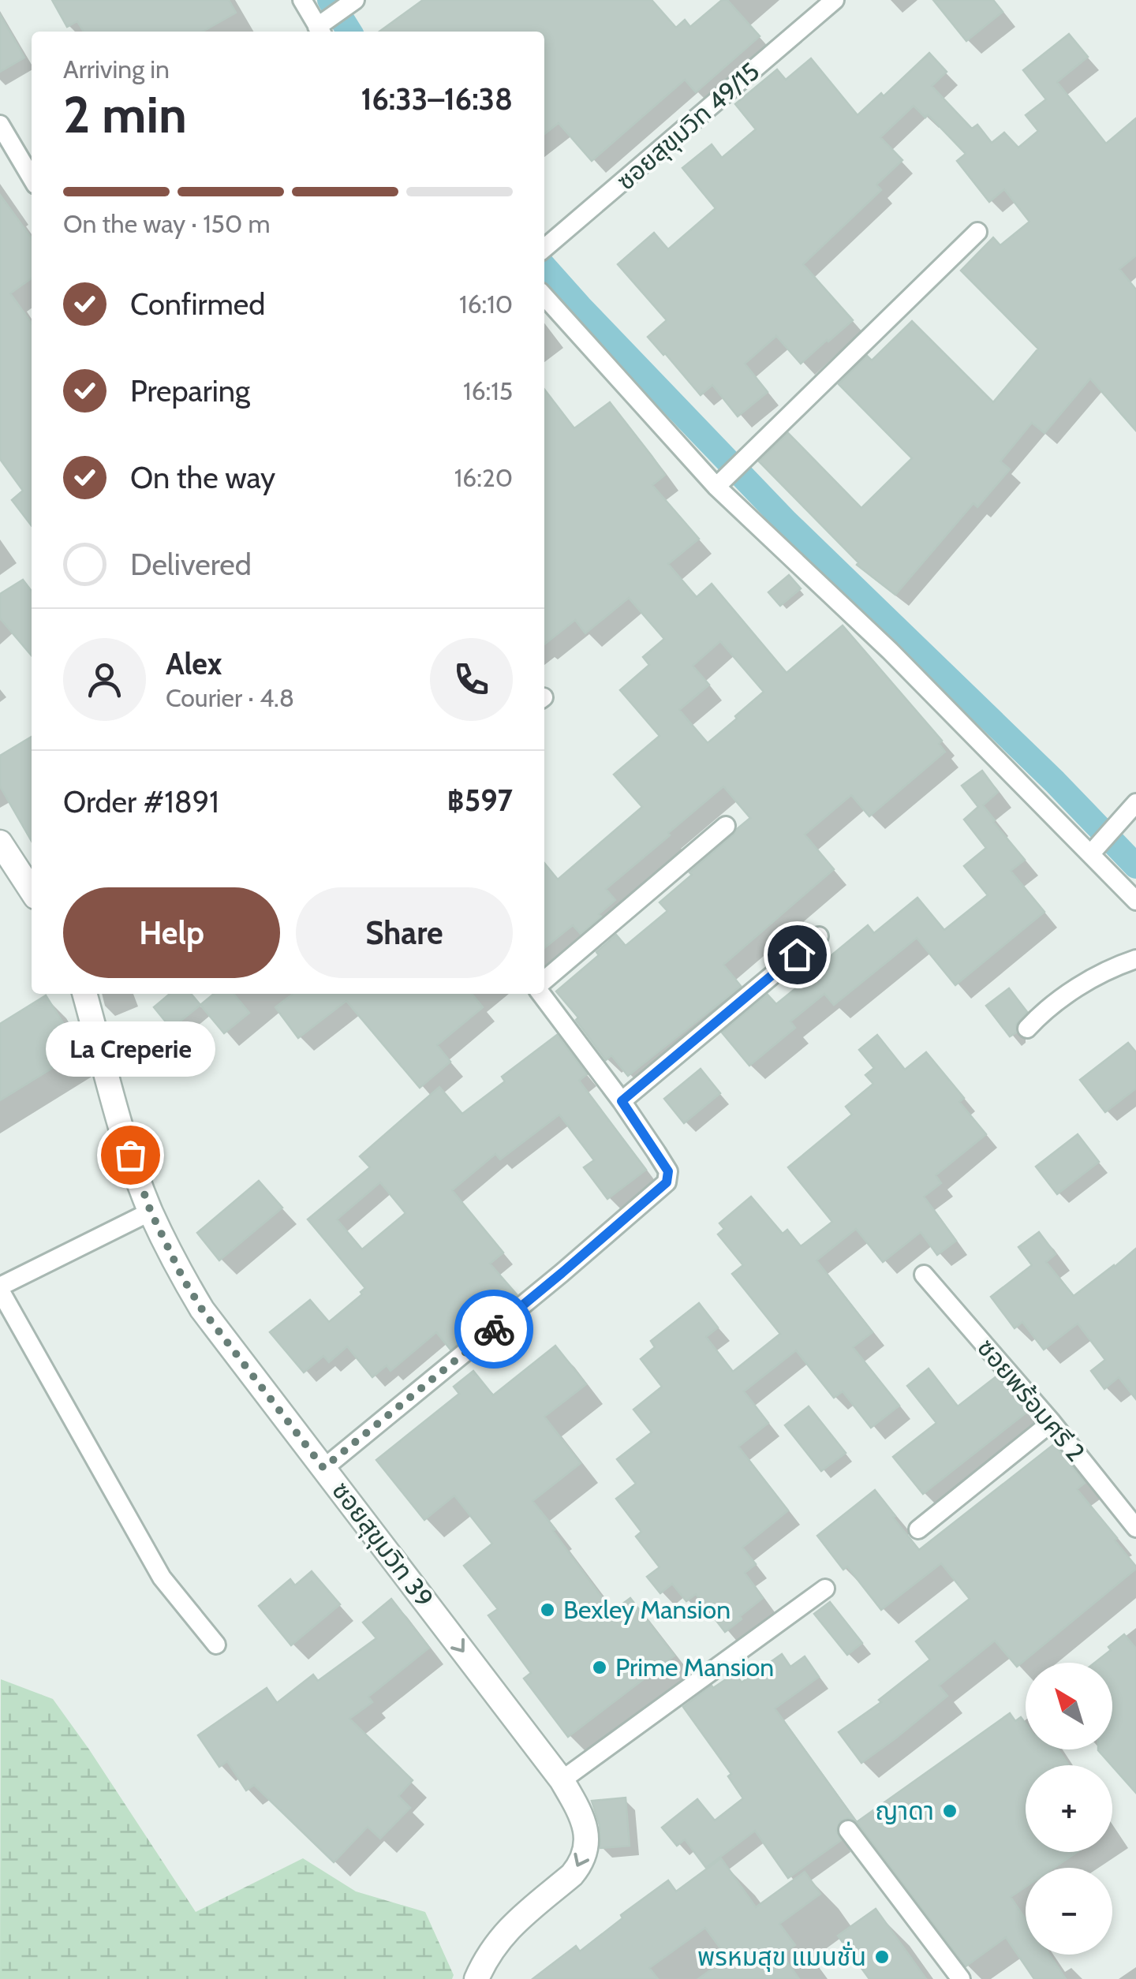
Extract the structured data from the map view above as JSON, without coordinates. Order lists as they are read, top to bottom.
{
  "streets": {
    "street": ["ซอยสุขุมวิท 49/15", "ซอยพร้อมศรี 2", "ซอยสุขุมวิท 39"]
  },
  "one_way": ["ซอยสุขุมวิท 39"],
  "places": [
    "La Creperie",
    "Bexley Mansion",
    "Prime Mansion",
    "ญาดา",
    "พรหมสุข แมนชั่น"
  ],
  "north": "top left",
  "page": {
    "heading": ["2 min", "Arriving in", "16:33–16:38"],
    "panel": [
      "Alex",
      "Courier · 4.8",
      "Order #1891",
      "฿597"
    ],
    "bar": "On the way · 150 m",
    "list": [
      ["Confirmed", "16:10"],
      ["Preparing", "16:15"],
      ["On the way", "16:20"],
      "Delivered"
    ],
    "buttons": ["Help", "Share"],
    "bubble": "La Creperie",
    "map_buttons": ["+", "−"]
  }
}
